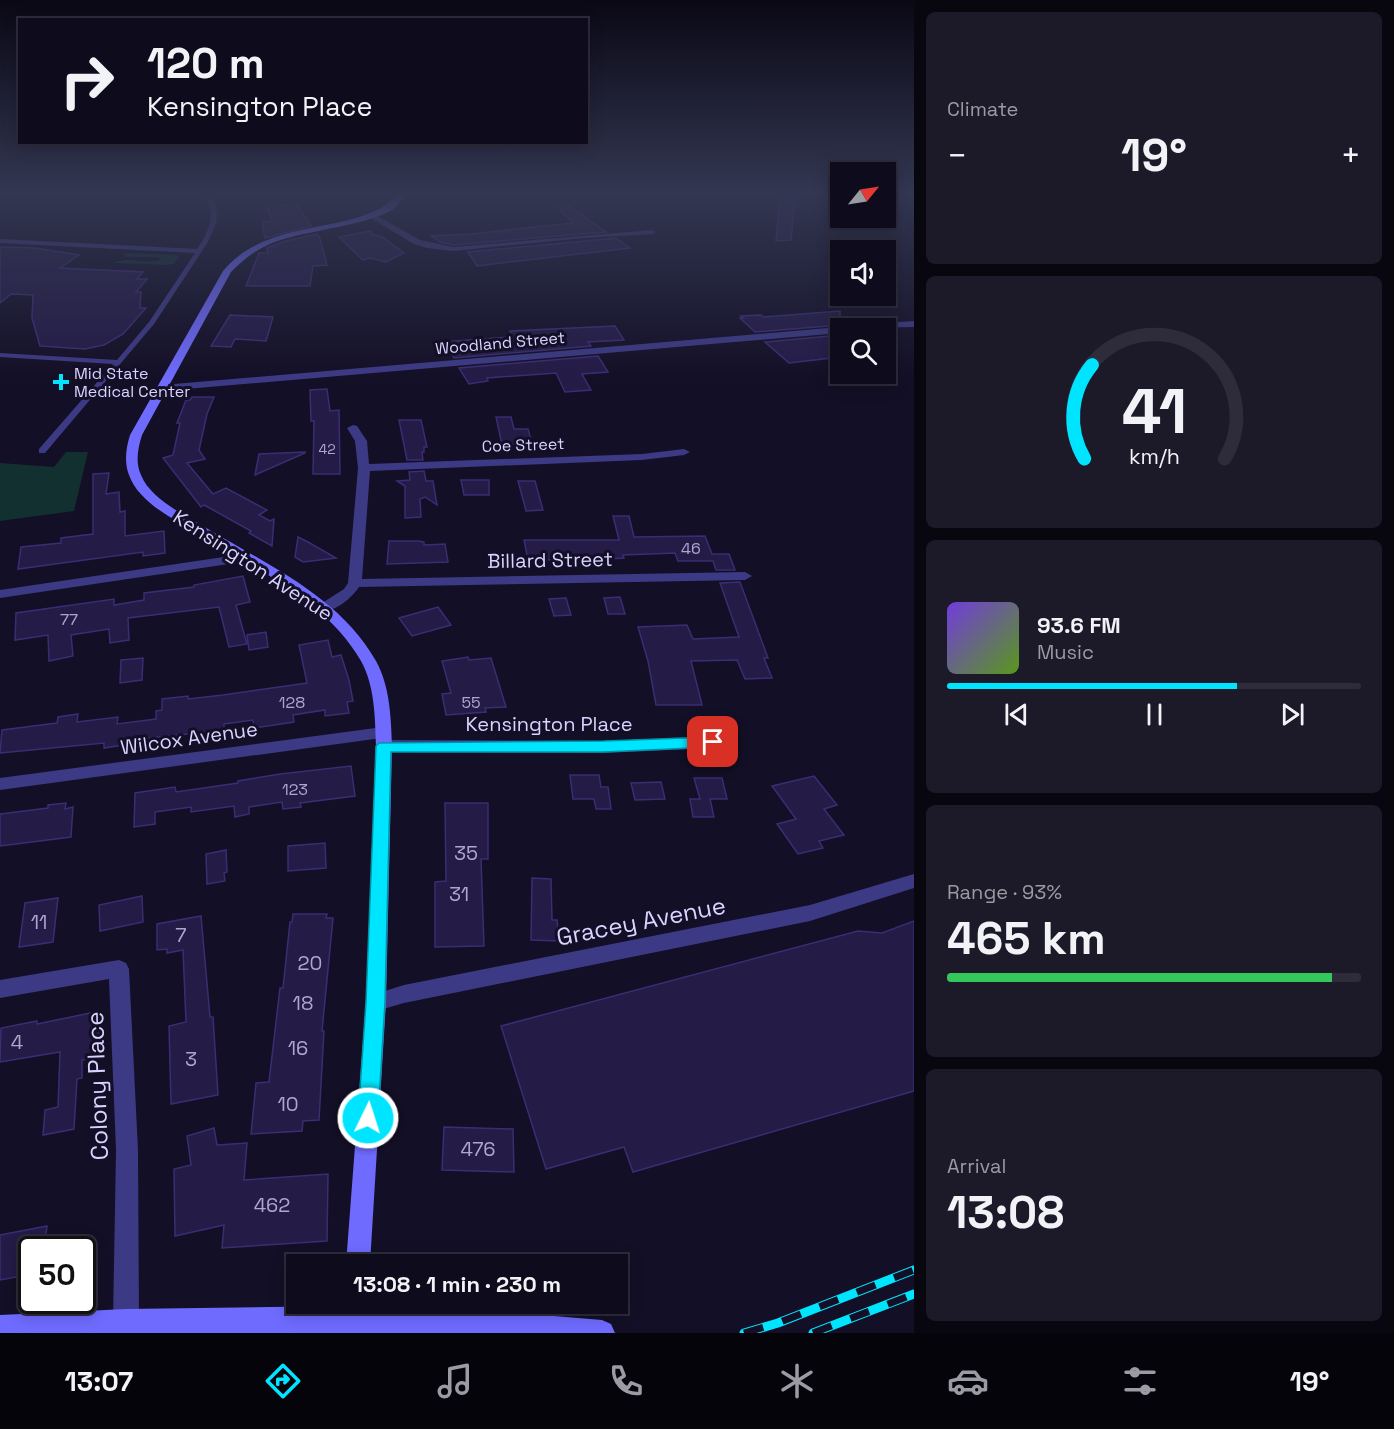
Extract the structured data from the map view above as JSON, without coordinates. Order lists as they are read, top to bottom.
{
  "streets": {
    "main road": ["Kensington Avenue"],
    "street": [
      "Woodland Street",
      "Coe Street",
      "Billard Street",
      "Kensington Place",
      "Wilcox Avenue",
      "Gracey Avenue",
      "Colony Place"
    ]
  },
  "crossings": [
    ["Woodland Street", "Kensington Avenue"],
    ["Kensington Avenue", "Kensington Place"],
    ["Kensington Avenue", "Wilcox Avenue"],
    ["Kensington Avenue", "Gracey Avenue"],
    ["Kensington Place", "Wilcox Avenue"]
  ],
  "places": {
    "health": ["Mid State Medical Center"]
  },
  "house_numbers": [
    "42",
    "46",
    "77",
    "128",
    "55",
    "123",
    "35",
    "31",
    "11",
    "7",
    "20",
    "18",
    "4",
    "16",
    "3",
    "10",
    "476",
    "462"
  ],
  "north": "top right",
  "page": {
    "tile": [
      "Climate",
      ["Range · 93%", "465 km"],
      ["Arrival", "13:08"]
    ],
    "turn": ["120 m", "Kensington Place"],
    "heat": ["−", "19°", "+"],
    "song": ["93.6 FM", "Music"],
    "limit": "50",
    "trip": "13:08 · 1 min · 230 m",
    "tabs": ["13:07", "19°"],
    "gauge": ["41", "km/h"]
  }
}
